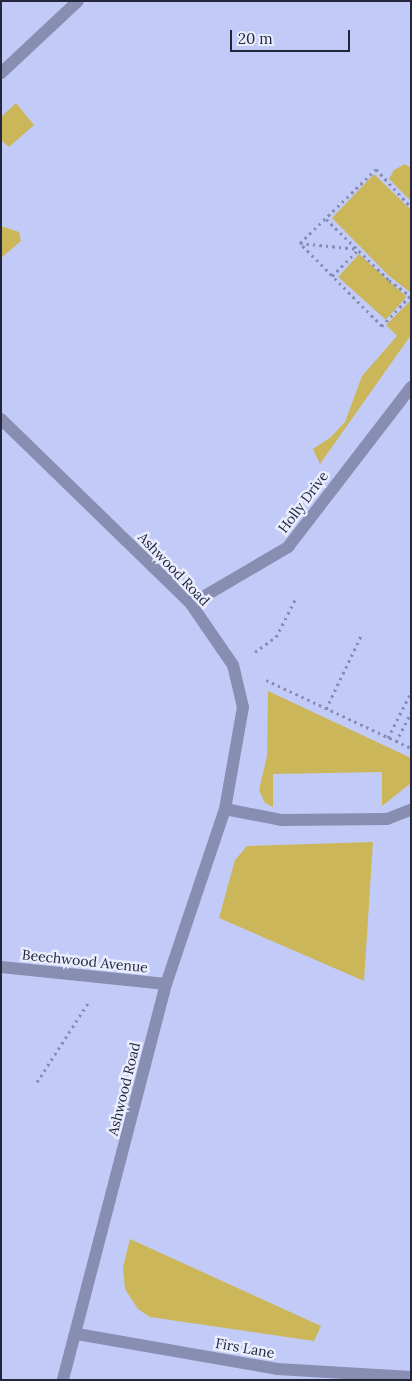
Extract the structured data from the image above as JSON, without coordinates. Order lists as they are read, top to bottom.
{
  "streets": {
    "street": [
      "Holly Drive",
      "Ashwood Road",
      "Beechwood Avenue",
      "Firs Lane"
    ]
  },
  "crossings": [
    ["Holly Drive", "Ashwood Road"],
    ["Ashwood Road", "Beechwood Avenue"],
    ["Ashwood Road", "Firs Lane"]
  ],
  "scale_bar": "20 m"
}
